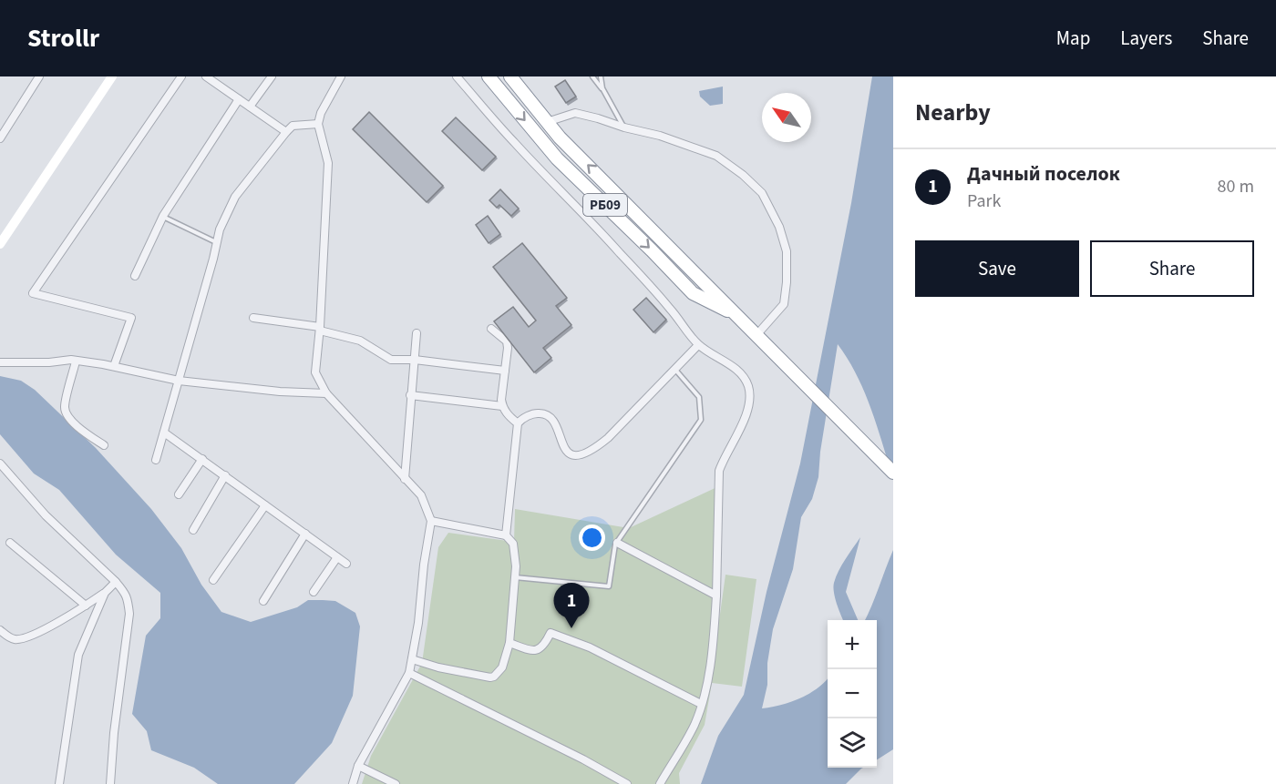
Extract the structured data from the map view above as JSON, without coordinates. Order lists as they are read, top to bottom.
{
  "streets": {
    "highway": ["РБ09"]
  },
  "north": "top left",
  "page": {
    "header": "Strollr",
    "nav": ["Map", "Layers", "Share"],
    "heading": "Nearby",
    "list": [
      {
        "mark": "1",
        "name": "Дачный поселок",
        "note": "Park",
        "value": "80 m"
      }
    ],
    "buttons": ["Save", "Share"],
    "pins": "1",
    "map_buttons": ["+", "−"]
  }
}
